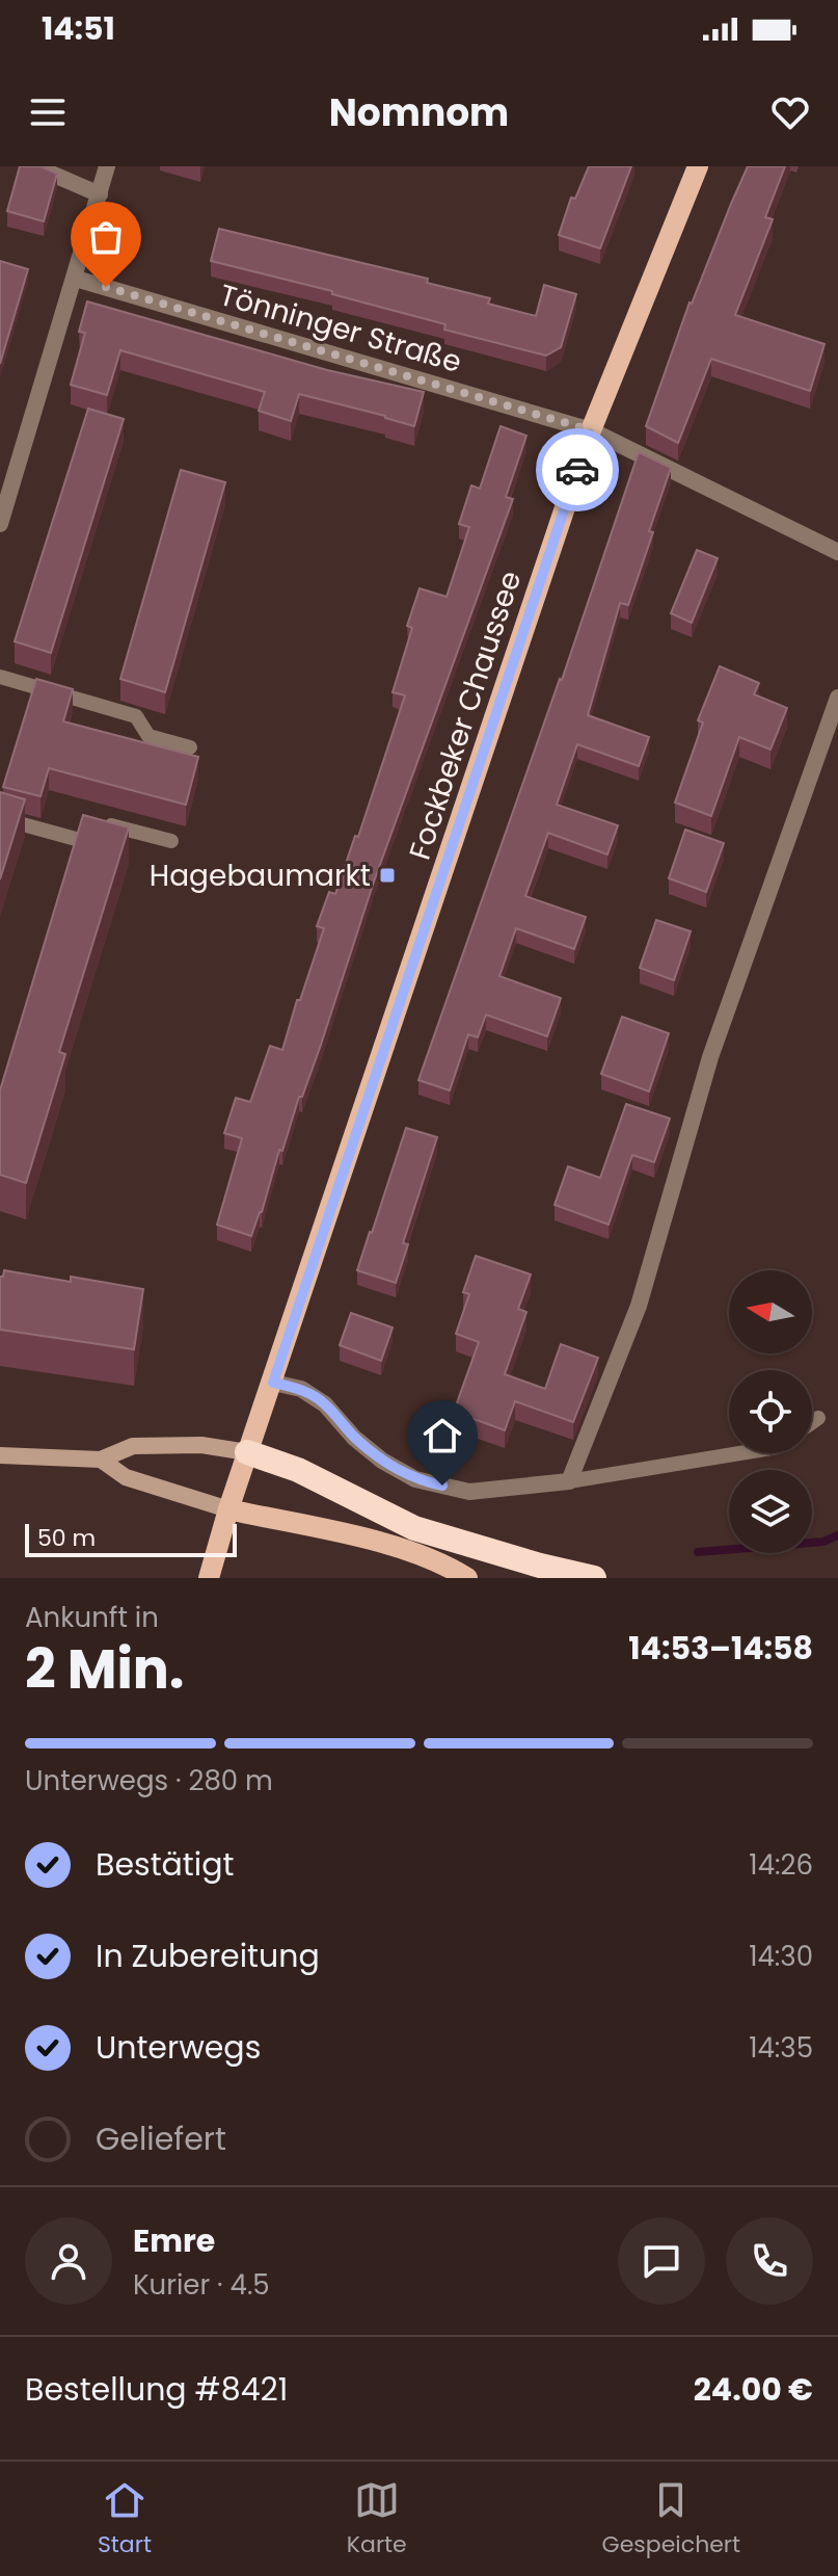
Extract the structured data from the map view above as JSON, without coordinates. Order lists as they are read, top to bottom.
{
  "streets": {
    "main road": ["Fockbeker Chaussee"],
    "street": ["Tönninger Straße"]
  },
  "crossings": [
    ["Tönninger Straße", "Fockbeker Chaussee"]
  ],
  "places": {
    "transit": ["Hagebaumarkt"]
  },
  "scale_bar": "50 m",
  "north": "left",
  "page": {
    "status": "14:51",
    "header": "Nomnom",
    "scale": "50 m",
    "heading": ["2 Min.", "Ankunft in", "14:53–14:58"],
    "panel": [
      "Emre",
      "Kurier · 4.5",
      "Bestellung #8421",
      "24.00 €"
    ],
    "bar": "Unterwegs · 280 m",
    "list": [
      ["Bestätigt", "14:26"],
      ["In Zubereitung", "14:30"],
      ["Unterwegs", "14:35"],
      "Geliefert"
    ],
    "tabs": ["Start", "Karte", "Gespeichert"]
  }
}
